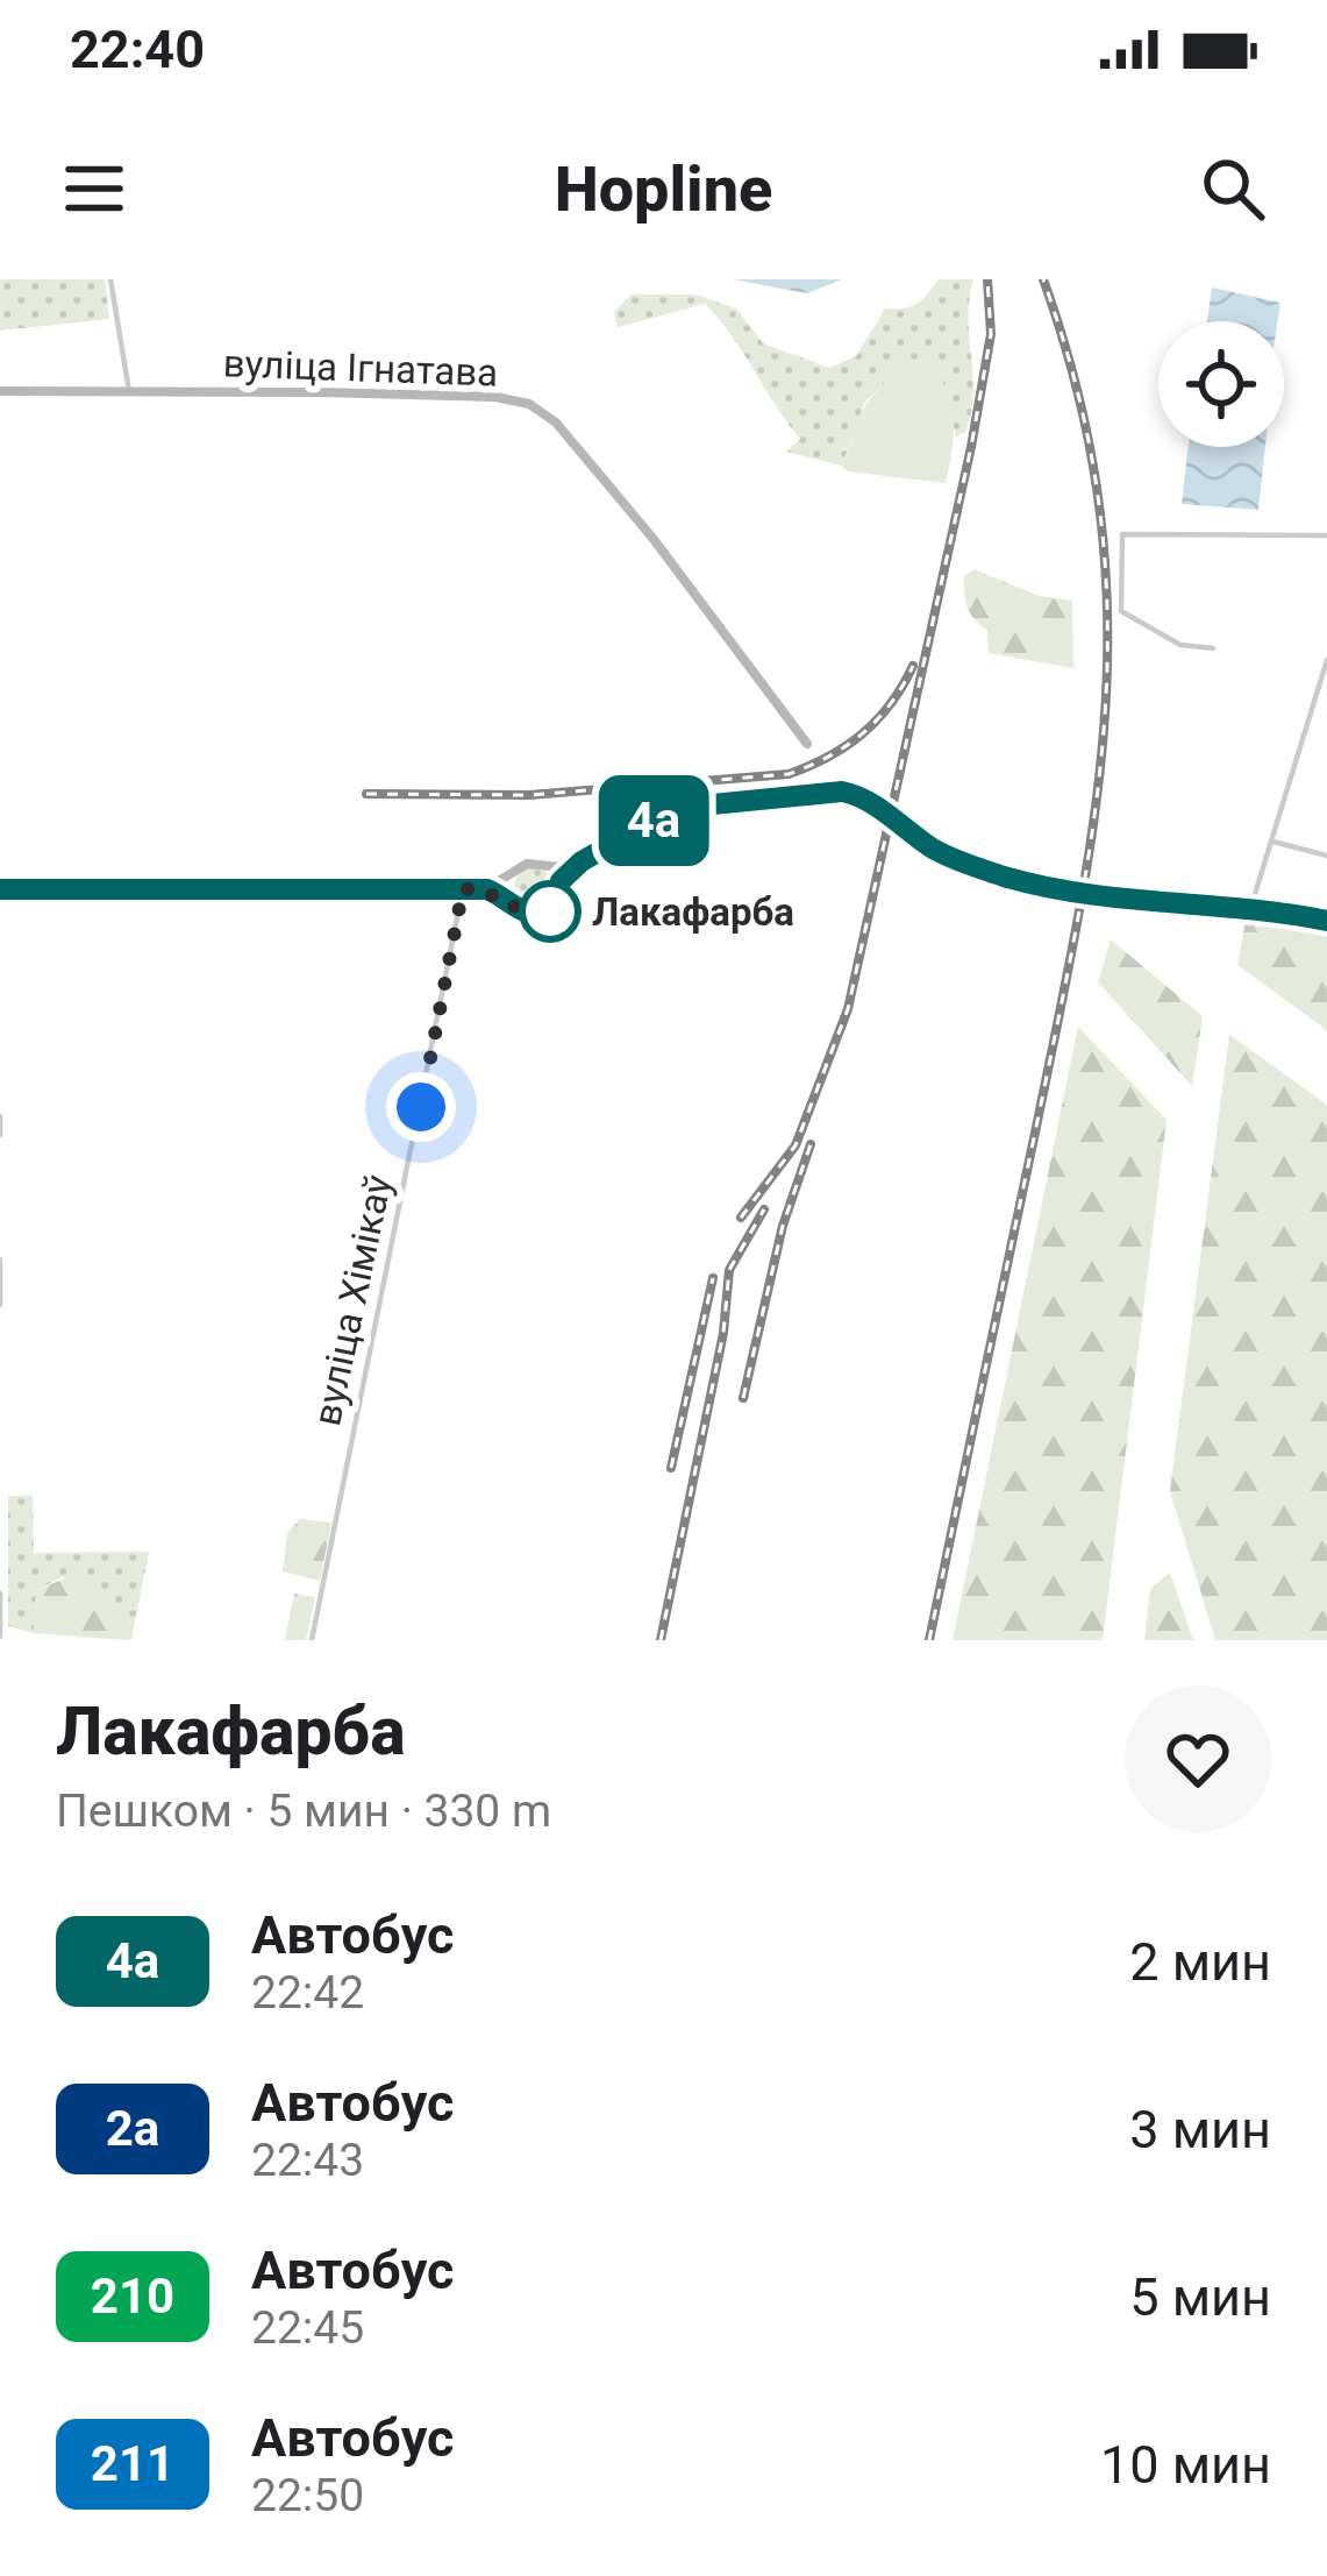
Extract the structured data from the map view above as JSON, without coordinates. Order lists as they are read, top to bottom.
{
  "streets": {
    "main road": ["вуліца Ігнатава"],
    "street": ["вуліца Хімікаў"]
  },
  "places": ["Лакафарба"],
  "lines": ["bus line 4а"],
  "page": {
    "status": "22:40",
    "header": "Hopline",
    "on_map": "4а",
    "heading": ["Лакафарба", "Пешком · 5 мин · 330 m"],
    "list": [
      {
        "mark": "4а",
        "name": "Автобус",
        "note": "22:42",
        "value": "2 мин"
      },
      {
        "mark": "2а",
        "name": "Автобус",
        "note": "22:43",
        "value": "3 мин"
      },
      {
        "mark": "210",
        "name": "Автобус",
        "note": "22:45",
        "value": "5 мин"
      },
      {
        "mark": "211",
        "name": "Автобус",
        "note": "22:50",
        "value": "10 мин"
      }
    ]
  }
}
